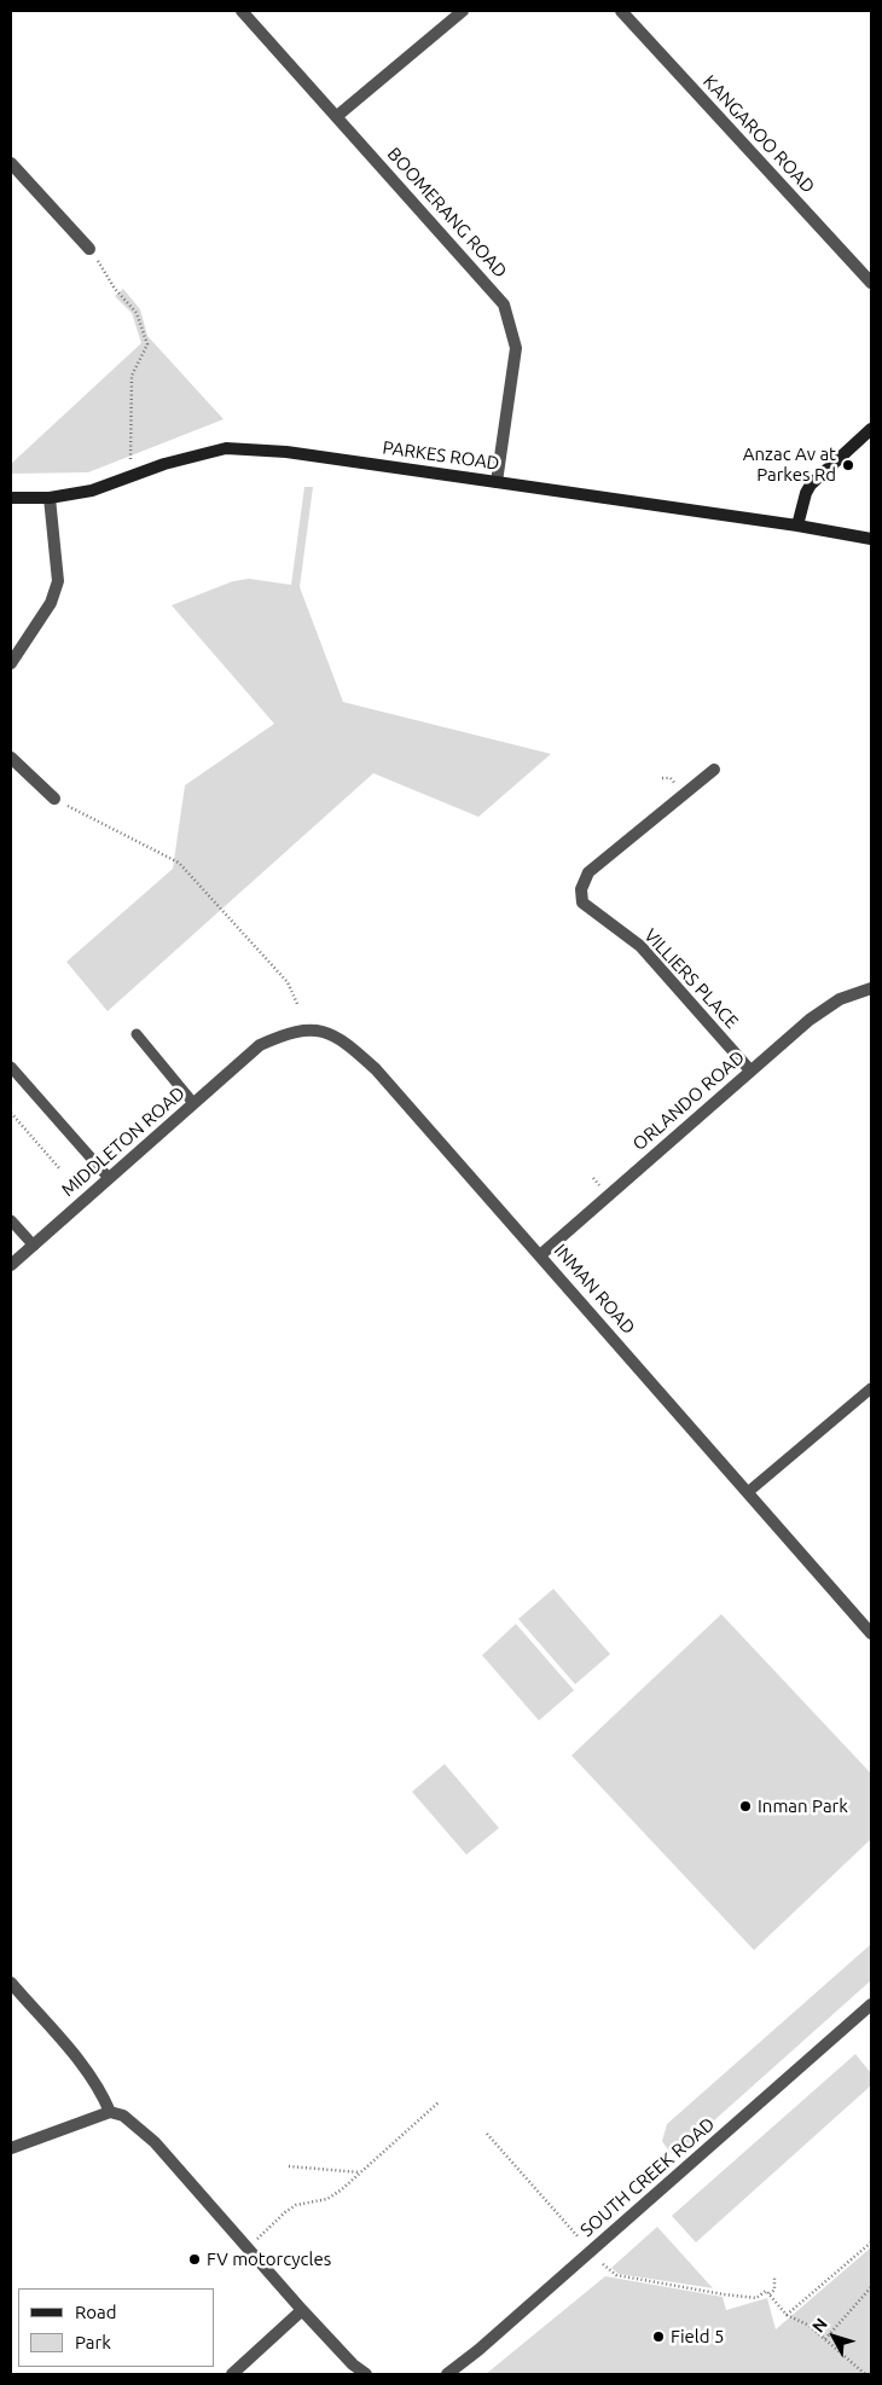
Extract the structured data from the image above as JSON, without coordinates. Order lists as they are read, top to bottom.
{
  "streets": {
    "street": [
      "KANGAROO ROAD",
      "BOOMERANG ROAD",
      "PARKES ROAD",
      "VILLIERS PLACE",
      "ORLANDO ROAD",
      "MIDDLETON ROAD",
      "INMAN ROAD",
      "SOUTH CREEK ROAD"
    ]
  },
  "crossings": [
    ["BOOMERANG ROAD", "PARKES ROAD"],
    ["VILLIERS PLACE", "ORLANDO ROAD"],
    ["ORLANDO ROAD", "INMAN ROAD"],
    ["MIDDLETON ROAD", "INMAN ROAD"]
  ],
  "places": [
    "Anzac Av at Parkes Rd",
    "Inman Park",
    "FV motorcycles",
    "Field 5"
  ],
  "legend": ["Road", "Park"],
  "north": "top left"
}
